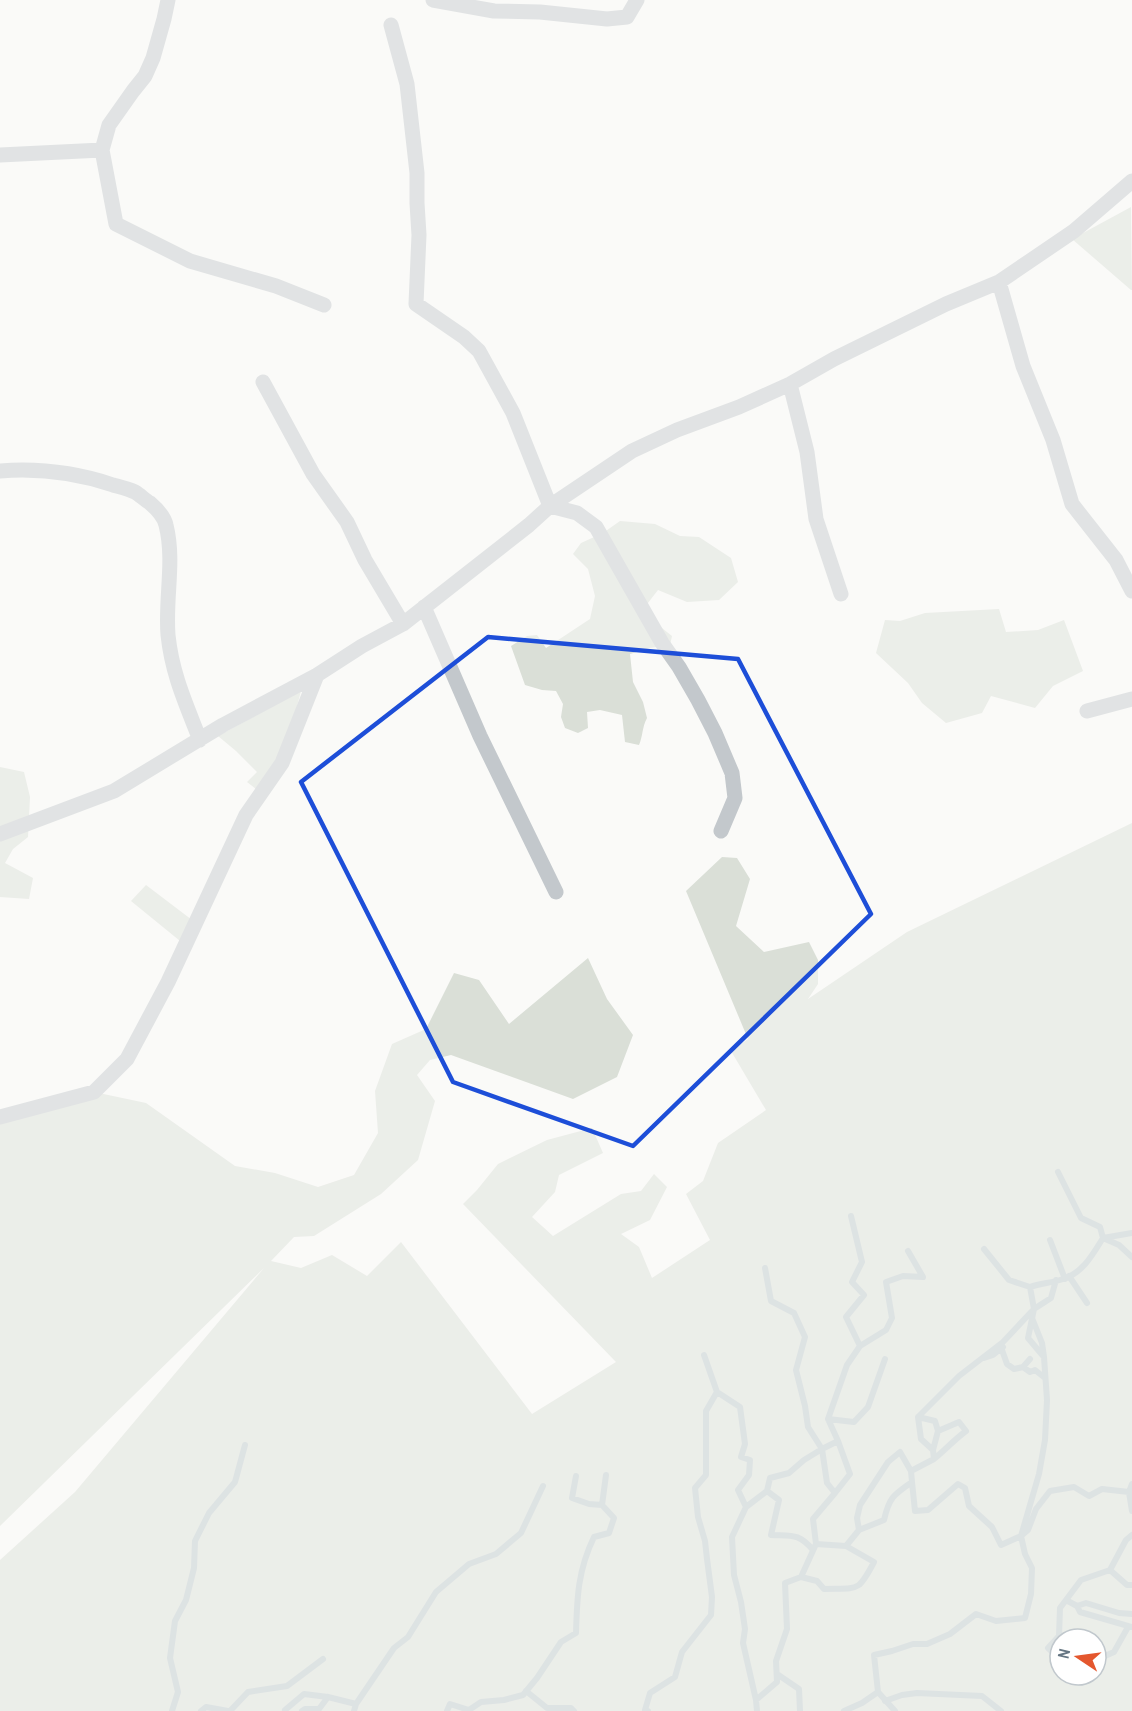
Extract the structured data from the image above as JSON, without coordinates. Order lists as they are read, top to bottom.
{
  "north": "left"
}
